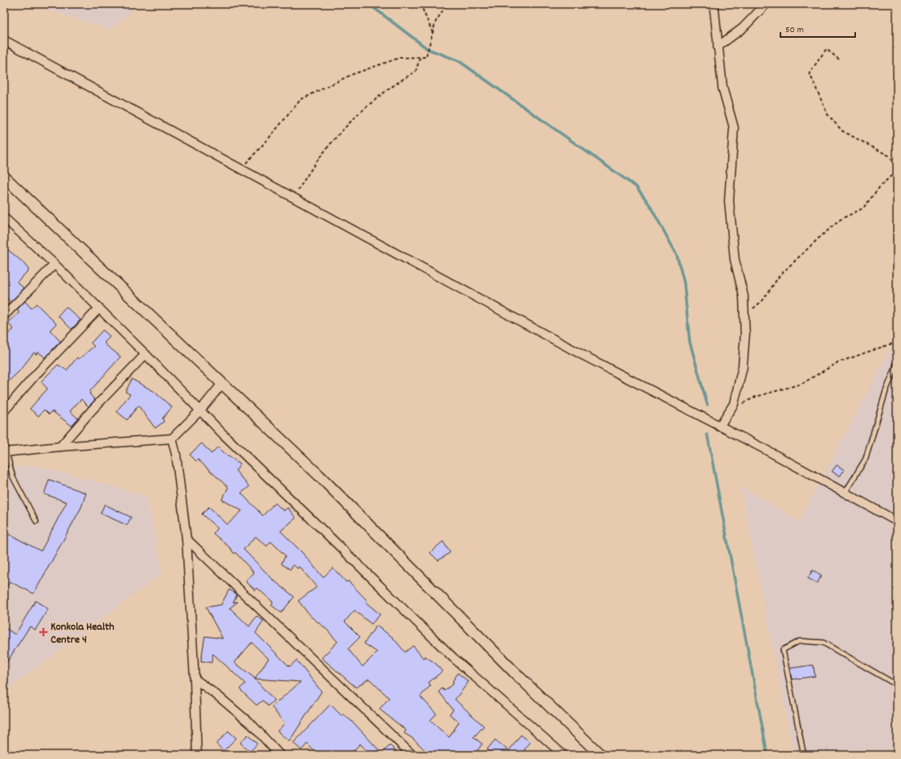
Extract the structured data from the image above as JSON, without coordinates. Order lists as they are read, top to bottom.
{
  "places": {
    "health": ["Konkola Health Centre 4"]
  },
  "scale_bar": "50 m"
}
